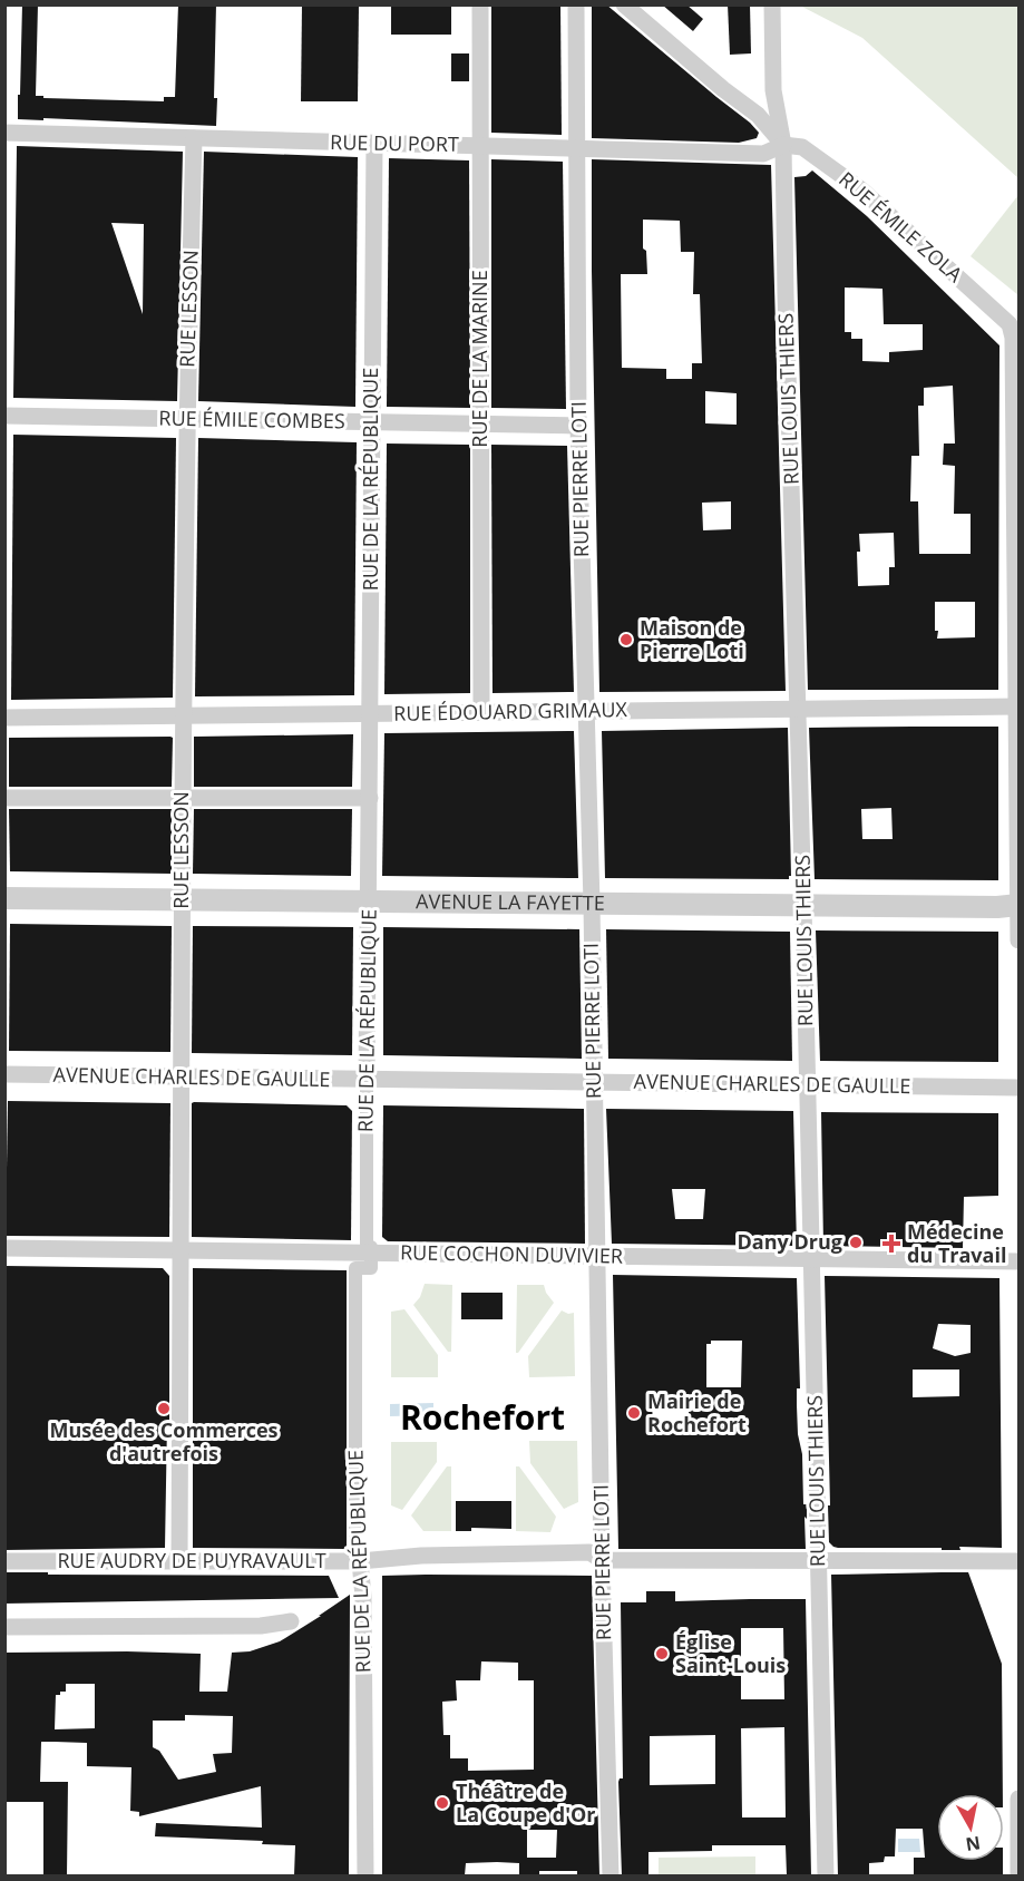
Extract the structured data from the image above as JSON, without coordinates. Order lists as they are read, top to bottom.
{
  "streets": {
    "street": [
      "RUE DU PORT",
      "RUE ÉMILE ZOLA",
      "RUE LESSON",
      "RUE DE LA MARINE",
      "RUE LOUIS THIERS",
      "RUE ÉMILE COMBES",
      "RUE DE LA RÉPUBLIQUE",
      "RUE PIERRE LOTI",
      "RUE ÉDOUARD GRIMAUX",
      "AVENUE LA FAYETTE",
      "AVENUE CHARLES DE GAULLE",
      "RUE COCHON DUVIVIER",
      "RUE AUDRY DE PUYRAVAULT"
    ]
  },
  "crossings": [
    ["RUE DU PORT", "RUE ÉMILE ZOLA"],
    ["RUE DU PORT", "RUE LESSON"],
    ["RUE DU PORT", "RUE DE LA MARINE"],
    ["RUE DU PORT", "RUE LOUIS THIERS"],
    ["RUE DU PORT", "RUE DE LA RÉPUBLIQUE"],
    ["RUE DU PORT", "RUE PIERRE LOTI"],
    ["RUE ÉMILE ZOLA", "RUE LOUIS THIERS"],
    ["RUE ÉMILE ZOLA", "RUE ÉDOUARD GRIMAUX"],
    ["RUE LESSON", "RUE ÉMILE COMBES"],
    ["RUE LESSON", "RUE ÉDOUARD GRIMAUX"],
    ["RUE LESSON", "AVENUE LA FAYETTE"],
    ["RUE LESSON", "AVENUE CHARLES DE GAULLE"],
    ["RUE LESSON", "RUE COCHON DUVIVIER"],
    ["RUE LESSON", "RUE AUDRY DE PUYRAVAULT"],
    ["RUE DE LA MARINE", "RUE ÉMILE COMBES"],
    ["RUE DE LA MARINE", "RUE ÉDOUARD GRIMAUX"],
    ["RUE LOUIS THIERS", "RUE ÉDOUARD GRIMAUX"],
    ["RUE LOUIS THIERS", "AVENUE LA FAYETTE"],
    ["RUE LOUIS THIERS", "AVENUE CHARLES DE GAULLE"],
    ["RUE LOUIS THIERS", "RUE COCHON DUVIVIER"],
    ["RUE LOUIS THIERS", "RUE AUDRY DE PUYRAVAULT"],
    ["RUE ÉMILE COMBES", "RUE DE LA RÉPUBLIQUE"],
    ["RUE ÉMILE COMBES", "RUE PIERRE LOTI"],
    ["RUE DE LA RÉPUBLIQUE", "RUE ÉDOUARD GRIMAUX"],
    ["RUE DE LA RÉPUBLIQUE", "AVENUE LA FAYETTE"],
    ["RUE DE LA RÉPUBLIQUE", "AVENUE CHARLES DE GAULLE"],
    ["RUE DE LA RÉPUBLIQUE", "RUE COCHON DUVIVIER"],
    ["RUE DE LA RÉPUBLIQUE", "RUE AUDRY DE PUYRAVAULT"],
    ["RUE PIERRE LOTI", "RUE ÉDOUARD GRIMAUX"],
    ["RUE PIERRE LOTI", "AVENUE LA FAYETTE"],
    ["RUE PIERRE LOTI", "AVENUE CHARLES DE GAULLE"],
    ["RUE PIERRE LOTI", "RUE COCHON DUVIVIER"],
    ["RUE PIERRE LOTI", "RUE AUDRY DE PUYRAVAULT"]
  ],
  "districts": ["Rochefort"],
  "places": {
    "other": [
      "Maison de Pierre Loti",
      "Dany Drug",
      "Musée des Commerces d'autrefois",
      "Mairie de Rochefort",
      "Église Saint-Louis",
      "Théâtre de La Coupe d'Or"
    ],
    "health": ["Médecine du Travail"]
  },
  "north": "bottom"
}
